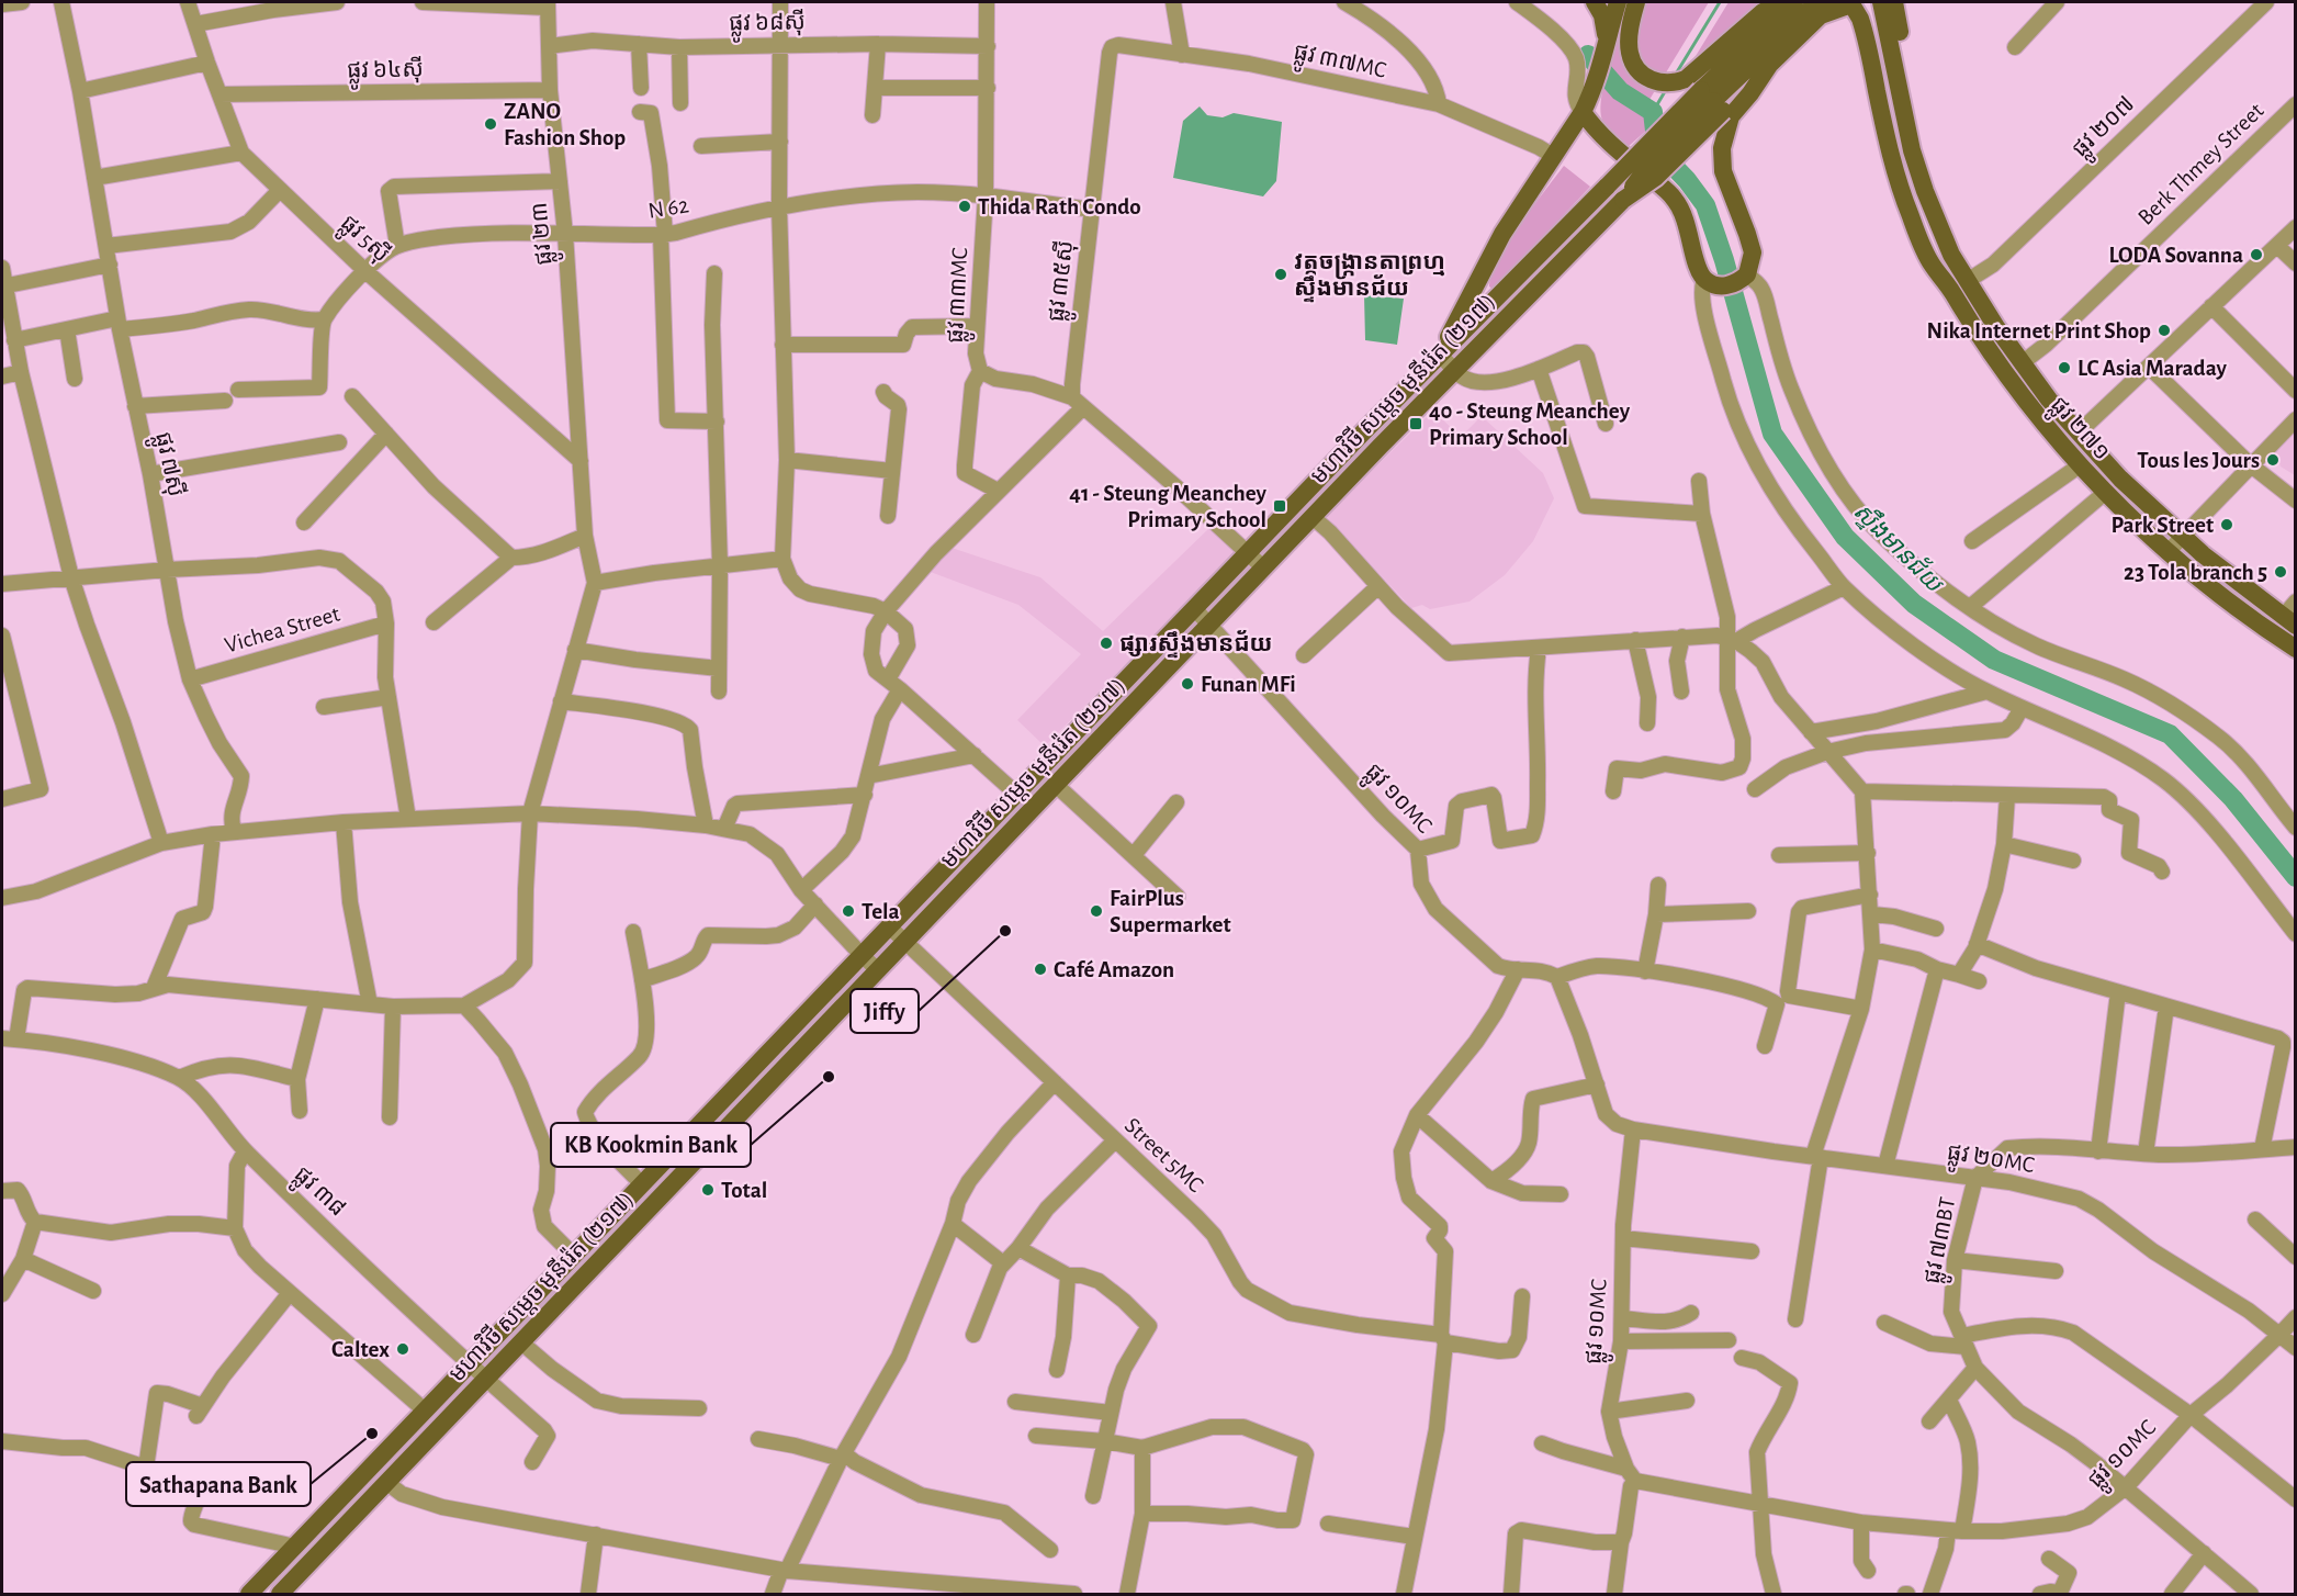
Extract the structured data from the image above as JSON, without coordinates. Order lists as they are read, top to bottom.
{
  "streets": {
    "main road": ["មហាវិថី សម្តេច មុនីរ៉េត (២១៧)", "ផ្លូវ ២៧១"],
    "street": [
      "ផ្លូវ ៦៨ស៊ី",
      "ផ្លូវ ៣៧MC",
      "ផ្លូវ ៦៤ស៊ី",
      "ផ្លូវ ២០៧",
      "Berk Thmey Street",
      "N 62",
      "ផ្លូវ ២៣",
      "ផ្លូវ 5ស៊ី",
      "ផ្លូវ ៣៥ស៊ី",
      "ផ្លូវ ៣៣MC",
      "ផ្លូវ ៧ស៊ី",
      "Vichea Street",
      "ផ្លូវ ១០MC",
      "Street 5MC",
      "ផ្លូវ ២០MC",
      "ផ្លូវ ៣៨",
      "ផ្លូវ ៧៣BT"
    ]
  },
  "crossings": [
    ["ផ្លូវ ៦៨ស៊ី", "ផ្លូវ ២៣"],
    ["ផ្លូវ ៦៨ស៊ី", "ផ្លូវ ៣៣MC"],
    ["ផ្លូវ ៣៧MC", "ផ្លូវ ៣៥ស៊ី"],
    ["ផ្លូវ ៦៤ស៊ី", "ផ្លូវ ២៣"],
    ["ផ្លូវ ៦៤ស៊ី", "ផ្លូវ 5ស៊ី"],
    ["ផ្លូវ ២០៧", "ផ្លូវ ២៧១"],
    ["Berk Thmey Street", "ផ្លូវ ២៧១"],
    ["N 62", "ផ្លូវ ២៣"],
    ["N 62", "ផ្លូវ 5ស៊ី"],
    ["N 62", "ផ្លូវ ៣៥ស៊ី"],
    ["N 62", "ផ្លូវ ៣៣MC"],
    ["ផ្លូវ ២៣", "ផ្លូវ 5ស៊ី"],
    ["មហាវិថី សម្តេច មុនីរ៉េត (២១៧)", "ផ្លូវ ១០MC"],
    ["មហាវិថី សម្តេច មុនីរ៉េត (២១៧)", "Street 5MC"],
    ["មហាវិថី សម្តេច មុនីរ៉េត (២១៧)", "ផ្លូវ ៣៨"],
    ["ផ្លូវ ៧ស៊ី", "Vichea Street"],
    ["ផ្លូវ ១០MC", "ផ្លូវ ២០MC"],
    ["ផ្លូវ ១០MC", "ផ្លូវ ៧៣BT"],
    ["ផ្លូវ ២០MC", "ផ្លូវ ៧៣BT"]
  ],
  "water": ["ស្ទឹងមានជ័យ"],
  "places": {
    "other": [
      "ZANO Fashion Shop",
      "Thida Rath Condo",
      "LODA Sovanna",
      "វត្តចង្ក្រានតាព្រហ្ម ស្ទឹងមានជ័យ",
      "Nika Internet Print Shop",
      "LC Asia Maraday",
      "Tous les Jours",
      "Park Street",
      "23 Tola branch 5",
      "ផ្សារស្ទឹងមានជ័យ",
      "Funan MFi",
      "Tela",
      "FairPlus Supermarket",
      "Jiffy",
      "Café Amazon",
      "KB Kookmin Bank",
      "Total",
      "Caltex",
      "Sathapana Bank"
    ],
    "transit": ["40 - Steung Meanchey Primary School", "41 - Steung Meanchey Primary School"]
  }
}
